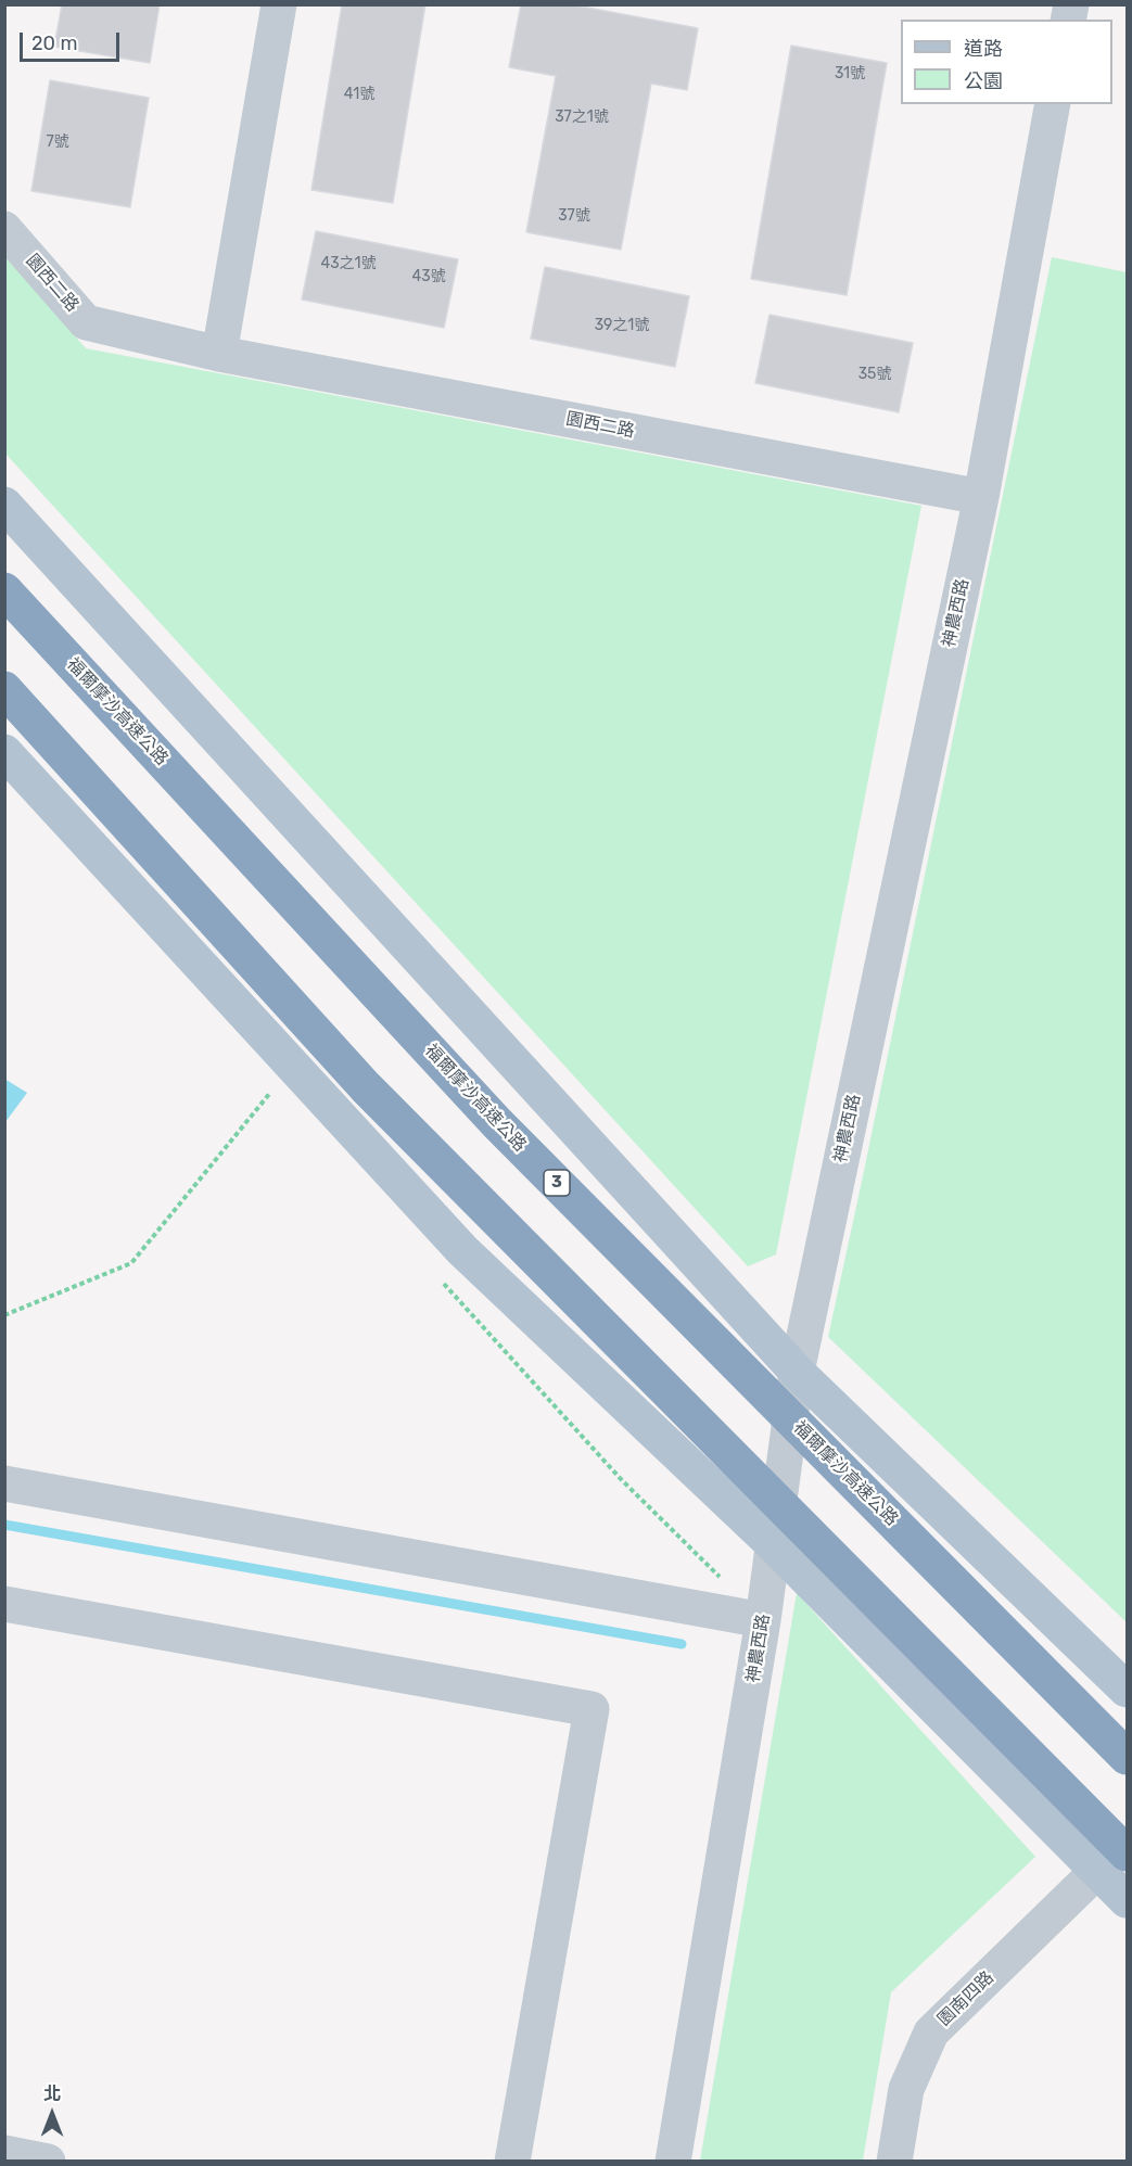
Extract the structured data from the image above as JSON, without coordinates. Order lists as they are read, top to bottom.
{
  "streets": {
    "highway": ["福爾摩沙高速公路", "3"],
    "street": ["園西二路", "神農西路", "園南四路"]
  },
  "crossings": [
    ["園西二路", "神農西路"]
  ],
  "house_numbers": [
    "31號",
    "41號",
    "37之1號",
    "7號",
    "37號",
    "43之1號",
    "43號",
    "39之1號",
    "35號"
  ],
  "legend": ["道路", "公園"],
  "scale_bar": "20 m",
  "north": "top"
}
